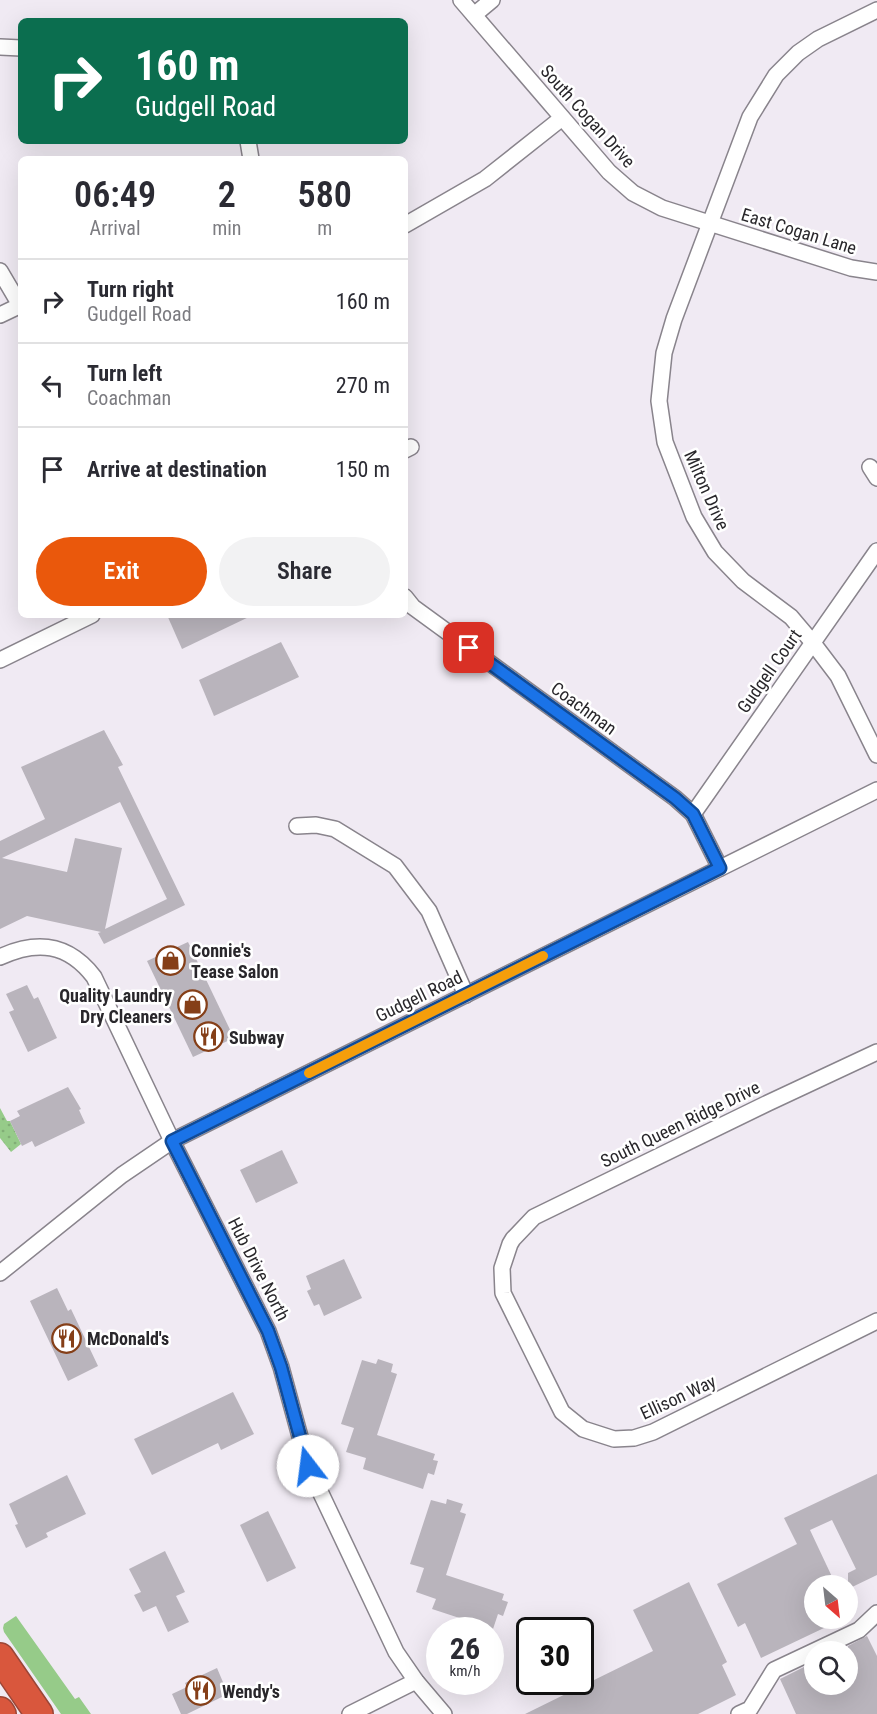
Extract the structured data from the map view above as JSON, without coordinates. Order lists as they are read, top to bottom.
{
  "streets": {
    "street": [
      "South Cogan Drive",
      "East Cogan Lane",
      "Milton Drive",
      "Gudgell Court",
      "Coachman",
      "Gudgell Road",
      "South Queen Ridge Drive",
      "Hub Drive North",
      "Ellison Way"
    ]
  },
  "crossings": [
    ["South Cogan Drive", "East Cogan Lane"],
    ["South Cogan Drive", "Milton Drive"],
    ["East Cogan Lane", "Milton Drive"],
    ["Milton Drive", "Gudgell Court"],
    ["Gudgell Court", "Coachman"],
    ["Coachman", "Gudgell Road"],
    ["Gudgell Road", "Hub Drive North"],
    ["South Queen Ridge Drive", "Ellison Way"]
  ],
  "places": {
    "shop": ["Connie's Tease Salon", "Quality Laundry Dry Cleaners"],
    "restaurant": ["Subway", "McDonald's", "Wendy's"]
  },
  "north": "bottom right",
  "page": {
    "turn": ["160 m", "Gudgell Road"],
    "eta": [
      "06:49",
      "Arrival",
      "2",
      "min",
      "580",
      "m"
    ],
    "list": [
      {
        "name": "Turn right",
        "note": "Gudgell Road",
        "value": "160 m"
      },
      {
        "name": "Turn left",
        "note": "Coachman",
        "value": "270 m"
      },
      {
        "name": "Arrive at destination",
        "value": "150 m"
      }
    ],
    "buttons": ["Exit", "Share"],
    "speed": "26 km/h",
    "limit": "30"
  }
}
